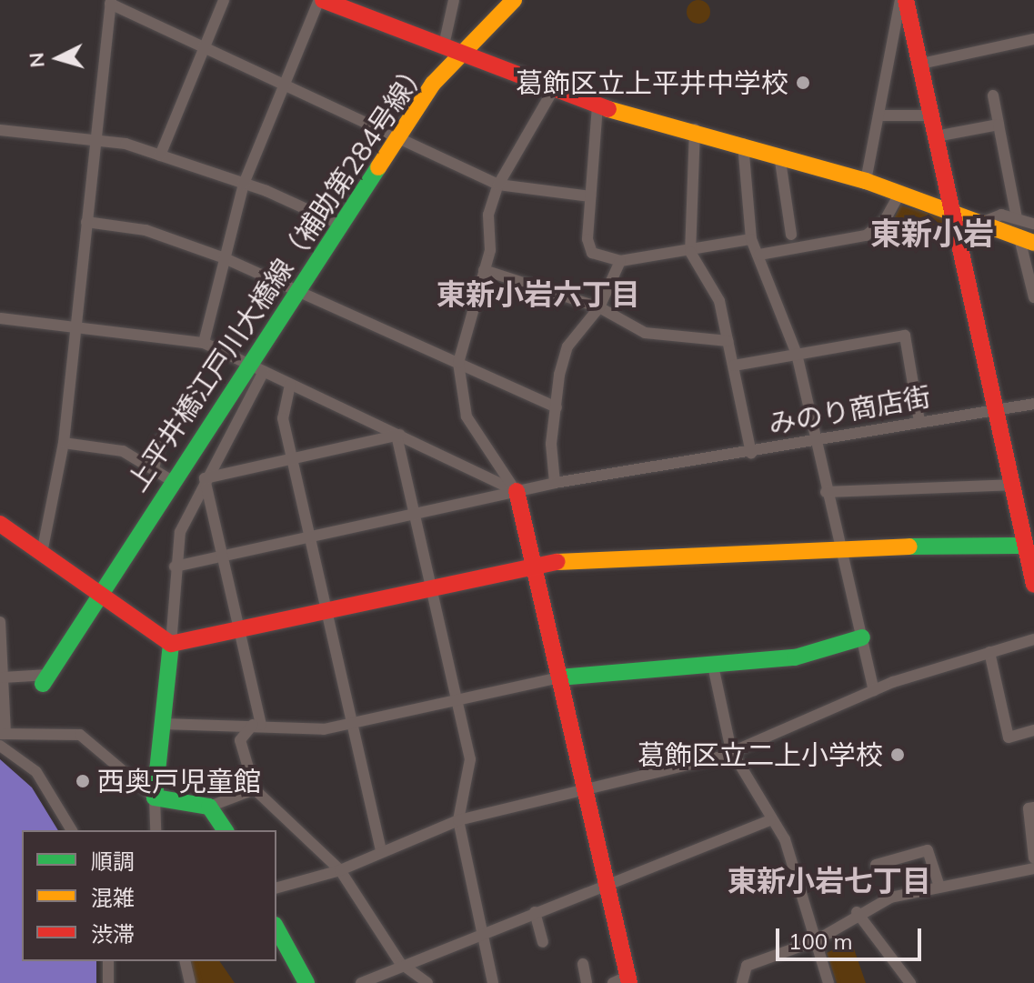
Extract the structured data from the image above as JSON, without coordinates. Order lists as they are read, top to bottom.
{
  "streets": {
    "street": ["上平井橋江戸川大橋線（補助第284号線）", "みのり商店街"]
  },
  "districts": ["東新小岩", "東新小岩六丁目", "東新小岩七丁目"],
  "places": ["葛飾区立上平井中学校", "葛飾区立二上小学校", "西奥戸児童館"],
  "legend": ["順調", "混雑", "渋滞"],
  "scale_bar": "100 m",
  "north": "left"
}
